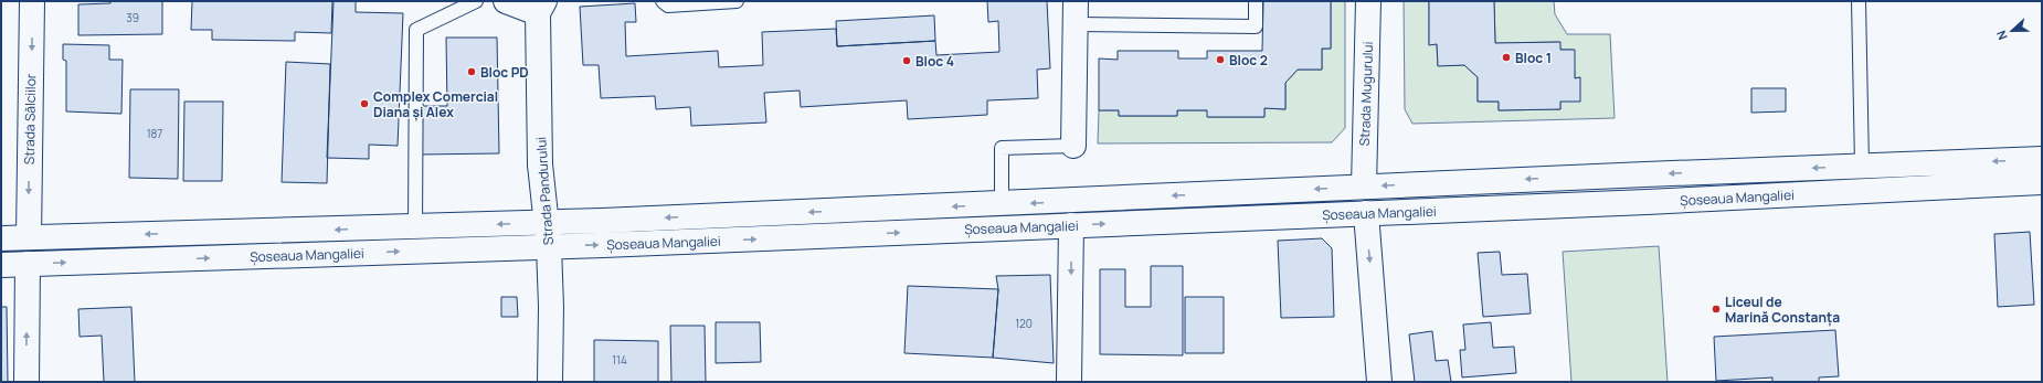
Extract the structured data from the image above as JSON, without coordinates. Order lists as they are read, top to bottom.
{
  "streets": {
    "main road": [
      "Strada Mugurului",
      "Strada Sălciilor",
      "Strada Pandurului",
      "Șoseaua Mangaliei"
    ]
  },
  "crossings": [
    ["Strada Mugurului", "Șoseaua Mangaliei"],
    ["Strada Sălciilor", "Șoseaua Mangaliei"],
    ["Strada Pandurului", "Șoseaua Mangaliei"]
  ],
  "one_way": ["Strada Sălciilor"],
  "places": [
    "Bloc 1",
    "Bloc 2",
    "Bloc 4",
    "Bloc PD",
    "Complex Comercial Diana și Alex",
    "Liceul de Marină Constanța"
  ],
  "house_numbers": [
    "39",
    "187",
    "120",
    "114"
  ],
  "north": "left"
}
